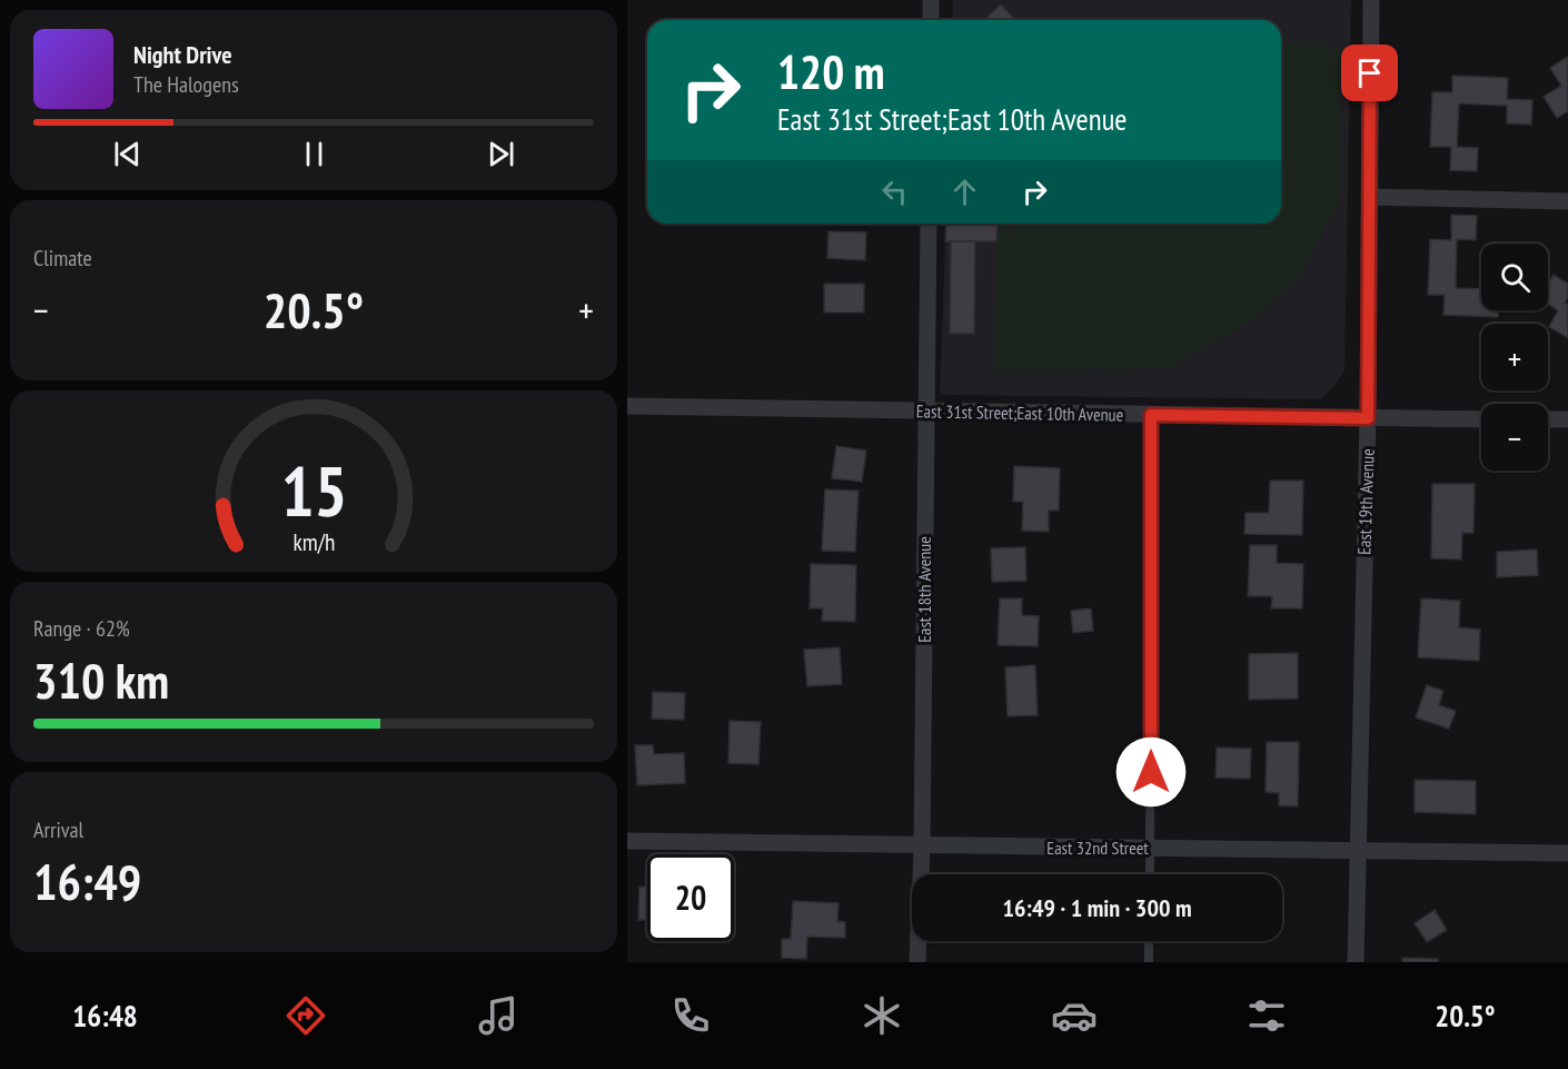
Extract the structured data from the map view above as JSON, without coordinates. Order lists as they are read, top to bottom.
{
  "streets": {
    "street": [
      "East 31st Street;East 10th Avenue",
      "East 19th Avenue",
      "East 18th Avenue",
      "East 32nd Street"
    ]
  },
  "crossings": [
    ["East 31st Street;East 10th Avenue", "East 19th Avenue"],
    ["East 31st Street;East 10th Avenue", "East 18th Avenue"],
    ["East 19th Avenue", "East 32nd Street"],
    ["East 18th Avenue", "East 32nd Street"]
  ],
  "page": {
    "turn": ["120 m", "East 31st Street;East 10th Avenue"],
    "song": ["Night Drive", "The Halogens"],
    "tile": [
      "Climate",
      ["Range · 62%", "310 km"],
      ["Arrival", "16:49"]
    ],
    "map_buttons": ["+", "−"],
    "heat": ["−", "20.5°", "+"],
    "limit": "20",
    "trip": "16:49 · 1 min · 300 m",
    "tabs": ["16:48", "20.5°"],
    "gauge": ["15", "km/h"]
  }
}
